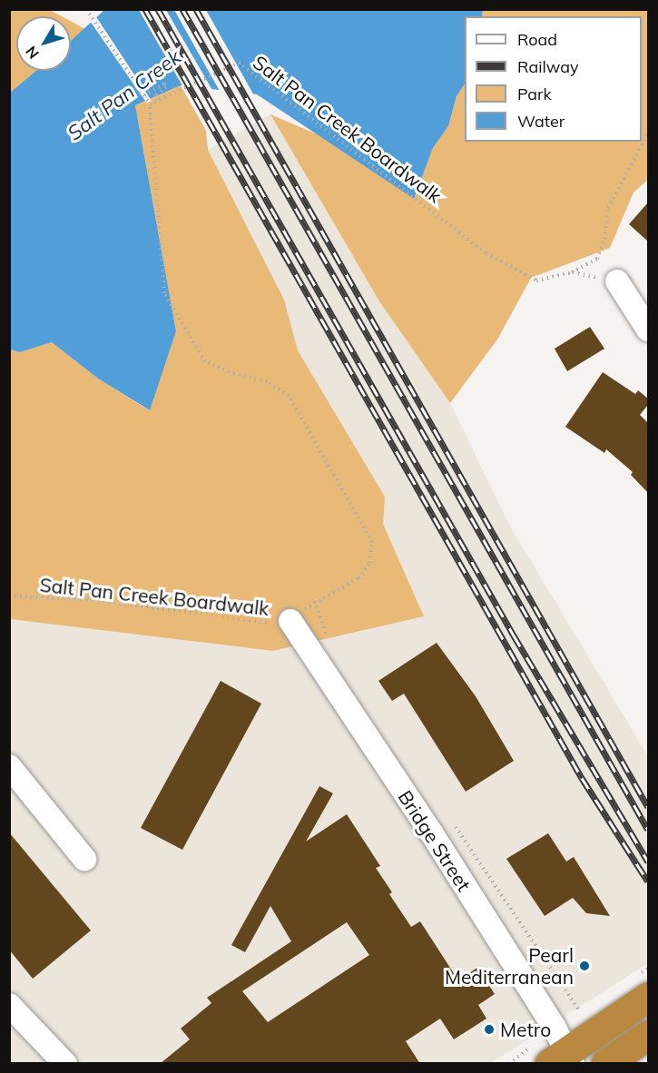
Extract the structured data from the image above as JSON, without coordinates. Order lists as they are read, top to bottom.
{
  "streets": {
    "street": ["Bridge Street"],
    "path": ["Salt Pan Creek Boardwalk"]
  },
  "crossings": [
    ["Salt Pan Creek Boardwalk", "Bridge Street"]
  ],
  "water": ["Salt Pan Creek"],
  "places": ["Pearl Mediterranean", "Metro"],
  "legend": [
    "Road",
    "Railway",
    "Park",
    "Water"
  ],
  "north": "bottom left"
}
